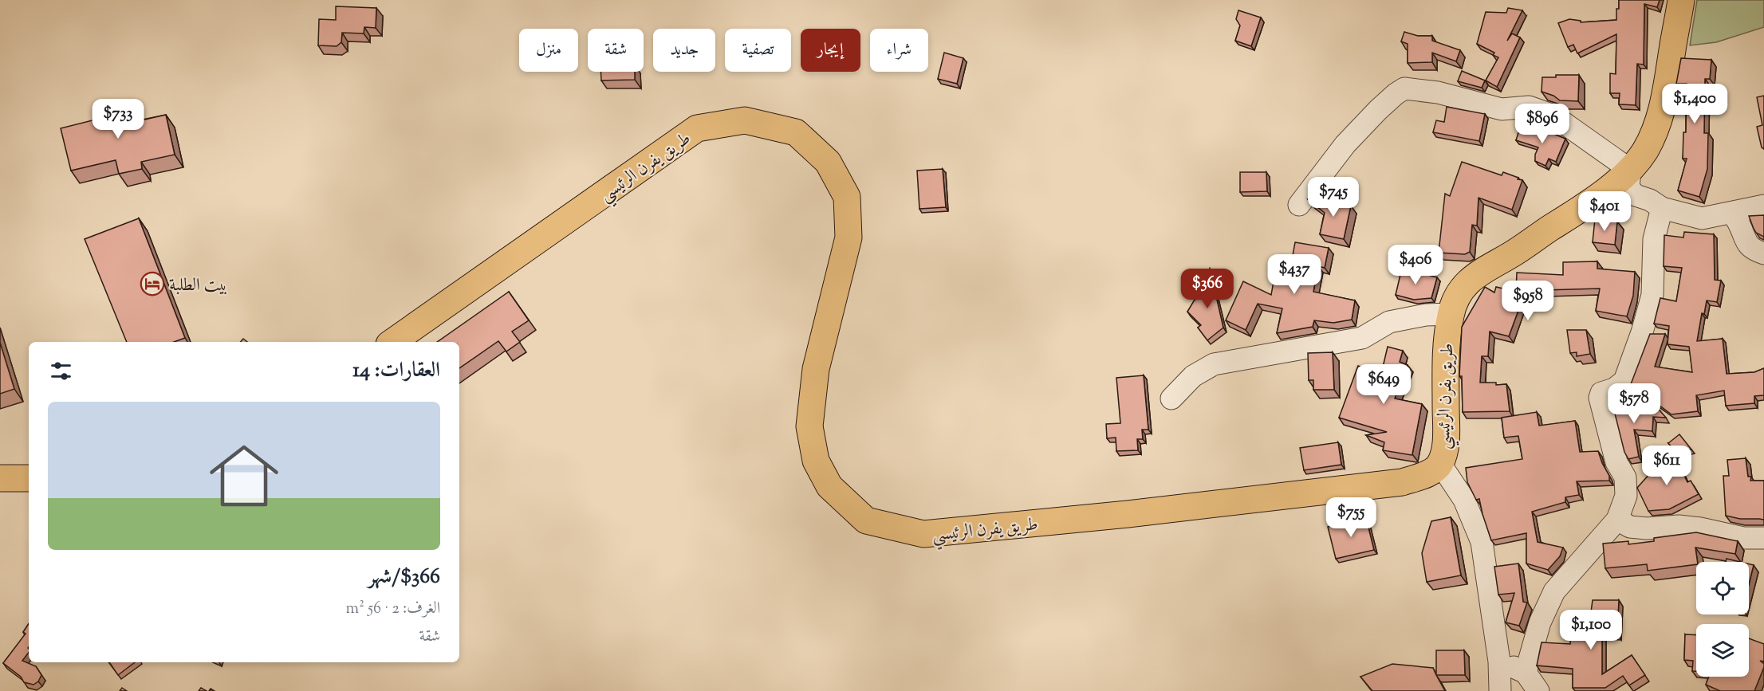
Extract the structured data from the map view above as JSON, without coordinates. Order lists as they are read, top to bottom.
{
  "streets": {
    "main road": ["طريق يفرن الرئيسي"]
  },
  "places": {
    "hotel": ["بيت الطلبة"]
  },
  "page": {
    "chip": [
      "شراء",
      "إيجار",
      "تصفية",
      "جديد",
      "شقة",
      "منزل"
    ],
    "price": [
      "$1,400",
      "$733",
      "$896",
      "$745",
      "$401",
      "$406",
      "$437",
      "$366",
      "$958",
      "$649",
      "$578",
      "$611",
      "$755",
      "$1,100"
    ],
    "heading": "العقارات: 14",
    "list": [
      {
        "name": "$366/شهر",
        "note": "الغرف: 2 · 56 m² · شقة"
      }
    ]
  }
}
